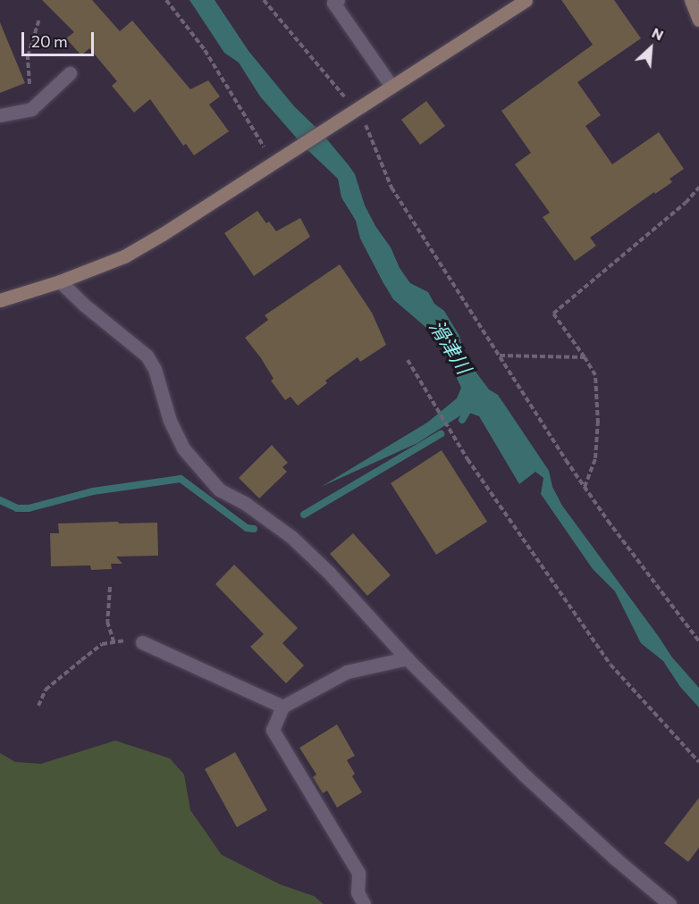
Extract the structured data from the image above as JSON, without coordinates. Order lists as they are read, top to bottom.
{
  "water": ["滑津川"],
  "scale_bar": "20 m",
  "north": "top right"
}
